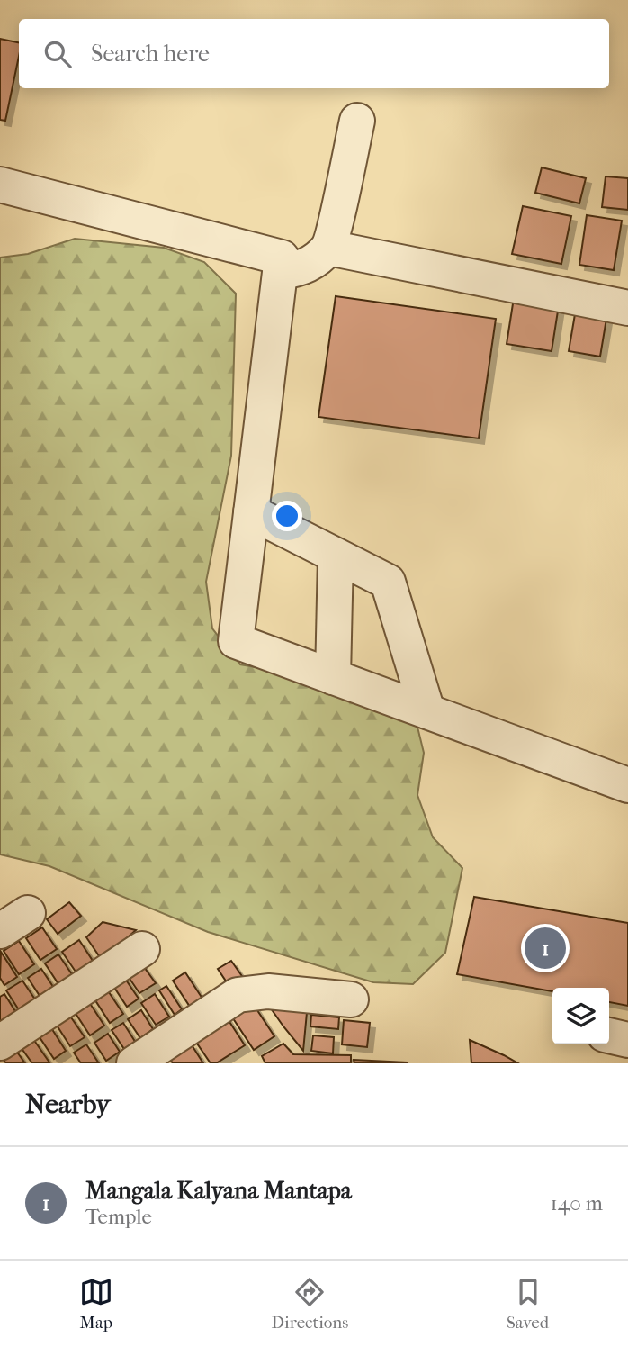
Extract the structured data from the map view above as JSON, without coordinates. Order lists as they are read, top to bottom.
{
  "page": {
    "search": "Search here",
    "pins": "1",
    "heading": "Nearby",
    "list": [
      {
        "mark": "1",
        "name": "Mangala Kalyana Mantapa",
        "note": "Temple",
        "value": "140 m"
      }
    ],
    "nav": ["Map", "Directions", "Saved"]
  }
}
